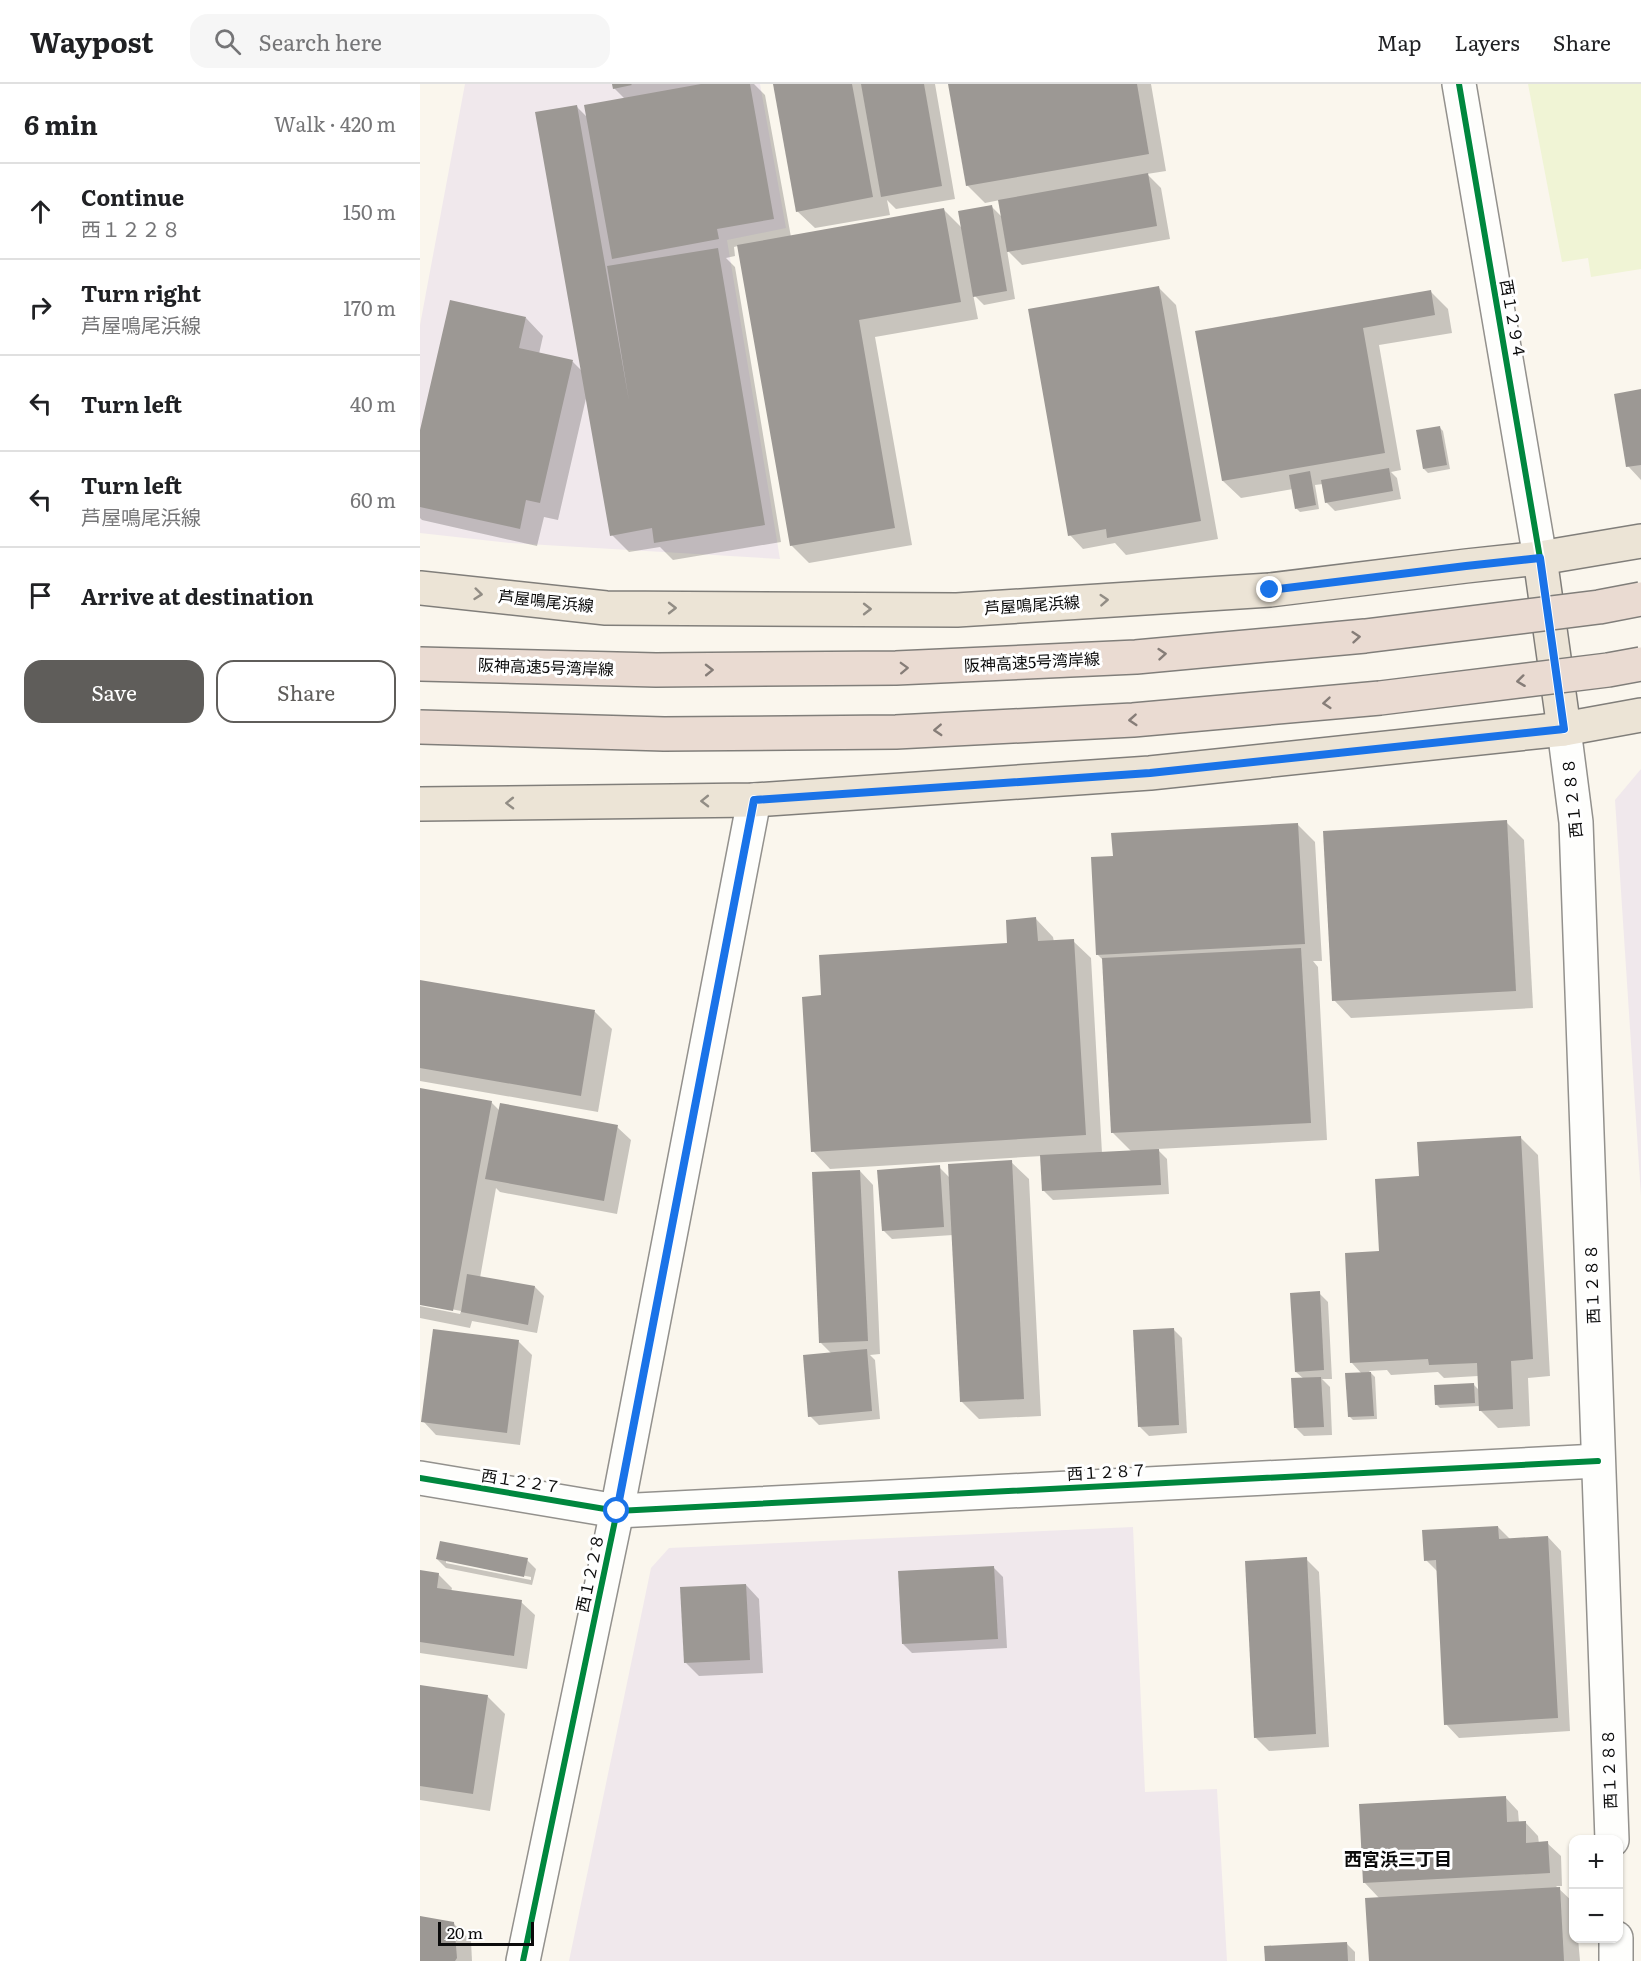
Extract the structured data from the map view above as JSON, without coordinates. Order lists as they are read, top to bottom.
{
  "streets": {
    "highway": ["阪神高速5号湾岸線"],
    "main road": ["芦屋鳴尾浜線"],
    "street": [
      "西１２９４",
      "西１２８８",
      "西１２８７",
      "西１２２７",
      "西１２２８"
    ]
  },
  "crossings": [
    ["西１２９４", "芦屋鳴尾浜線"],
    ["西１２８８", "西１２８７"],
    ["西１２８７", "西１２２７"],
    ["西１２８７", "西１２２８"],
    ["西１２２７", "西１２２８"]
  ],
  "districts": ["西宮浜三丁目"],
  "scale_bar": "20 m",
  "page": {
    "header": "Waypost",
    "search": "Search here",
    "nav": ["Map", "Layers", "Share"],
    "heading": ["6 min", "Walk · 420 m"],
    "list": [
      ["Continue", "西１２２８", "150 m"],
      ["Turn right", "芦屋鳴尾浜線", "170 m"],
      ["Turn left", "40 m"],
      ["Turn left", "芦屋鳴尾浜線", "60 m"],
      "Arrive at destination"
    ],
    "buttons": ["Save", "Share"],
    "map_buttons": ["+", "−"],
    "scale": "20 m"
  }
}
